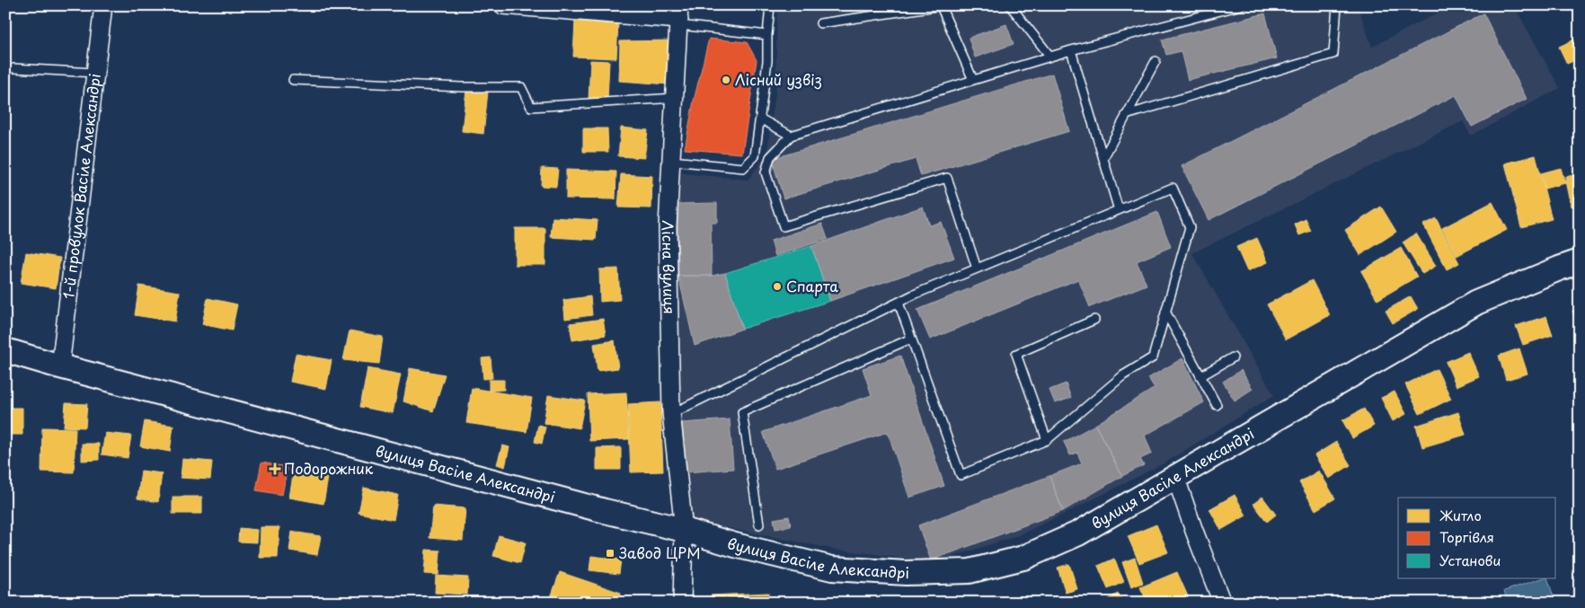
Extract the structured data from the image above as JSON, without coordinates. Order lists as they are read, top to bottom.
{
  "streets": {
    "main road": ["вулиця Васіле Александрі"],
    "street": ["1-й провулок Васіле Александрі", "Лісна вулиця"]
  },
  "crossings": [
    ["1-й провулок Васіле Александрі", "вулиця Васіле Александрі"],
    ["Лісна вулиця", "вулиця Васіле Александрі"]
  ],
  "places": {
    "other": ["Лісний узвіз", "Спарта"],
    "health": ["Подорожник"],
    "transit": ["Завод ЦРМ"]
  },
  "legend": ["Житло", "Торгівля", "Установи"]
}
